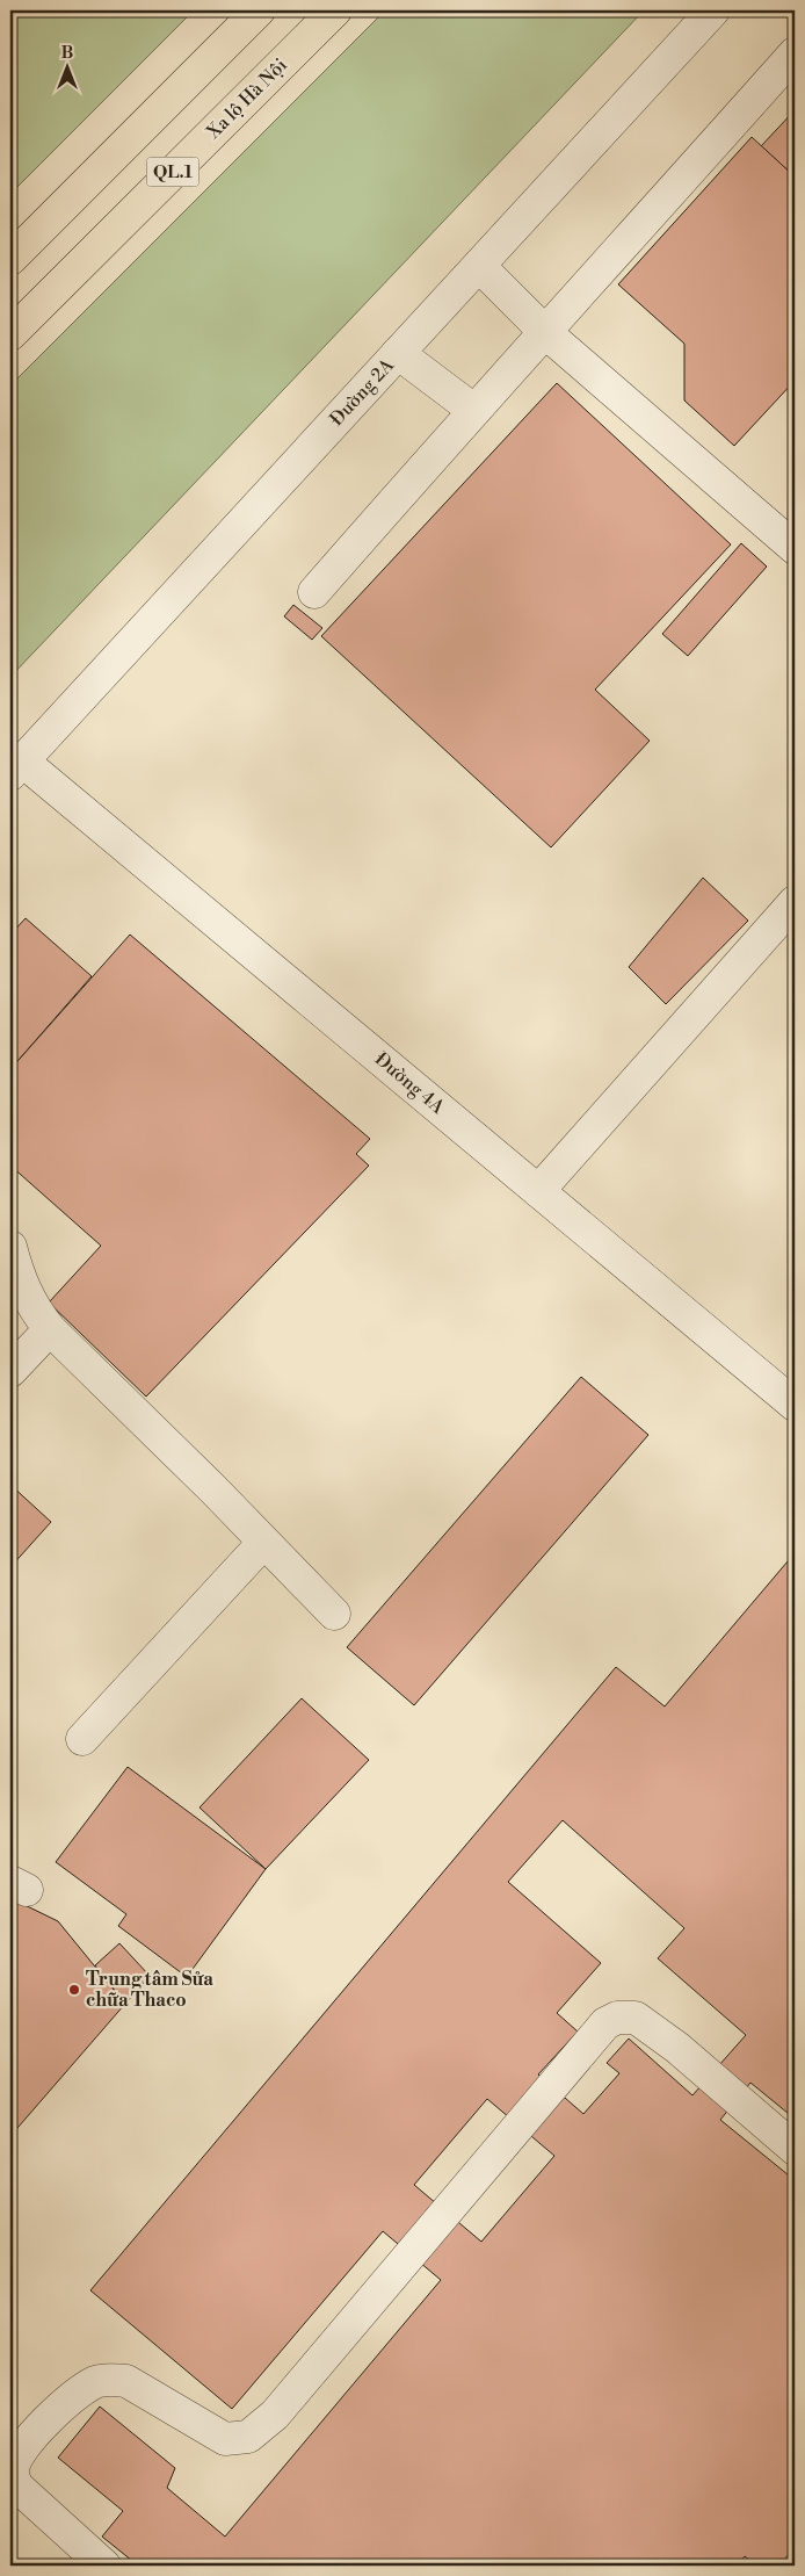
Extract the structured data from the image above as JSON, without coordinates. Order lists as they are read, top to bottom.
{
  "streets": {
    "highway": ["Xa lộ Hà Nội", "QL.1"],
    "street": ["Đường 2A", "Đường 4A"]
  },
  "crossings": [
    ["Đường 2A", "Đường 4A"]
  ],
  "places": ["Trung tâm Sửa chữa Thaco"],
  "north": "top"
}
